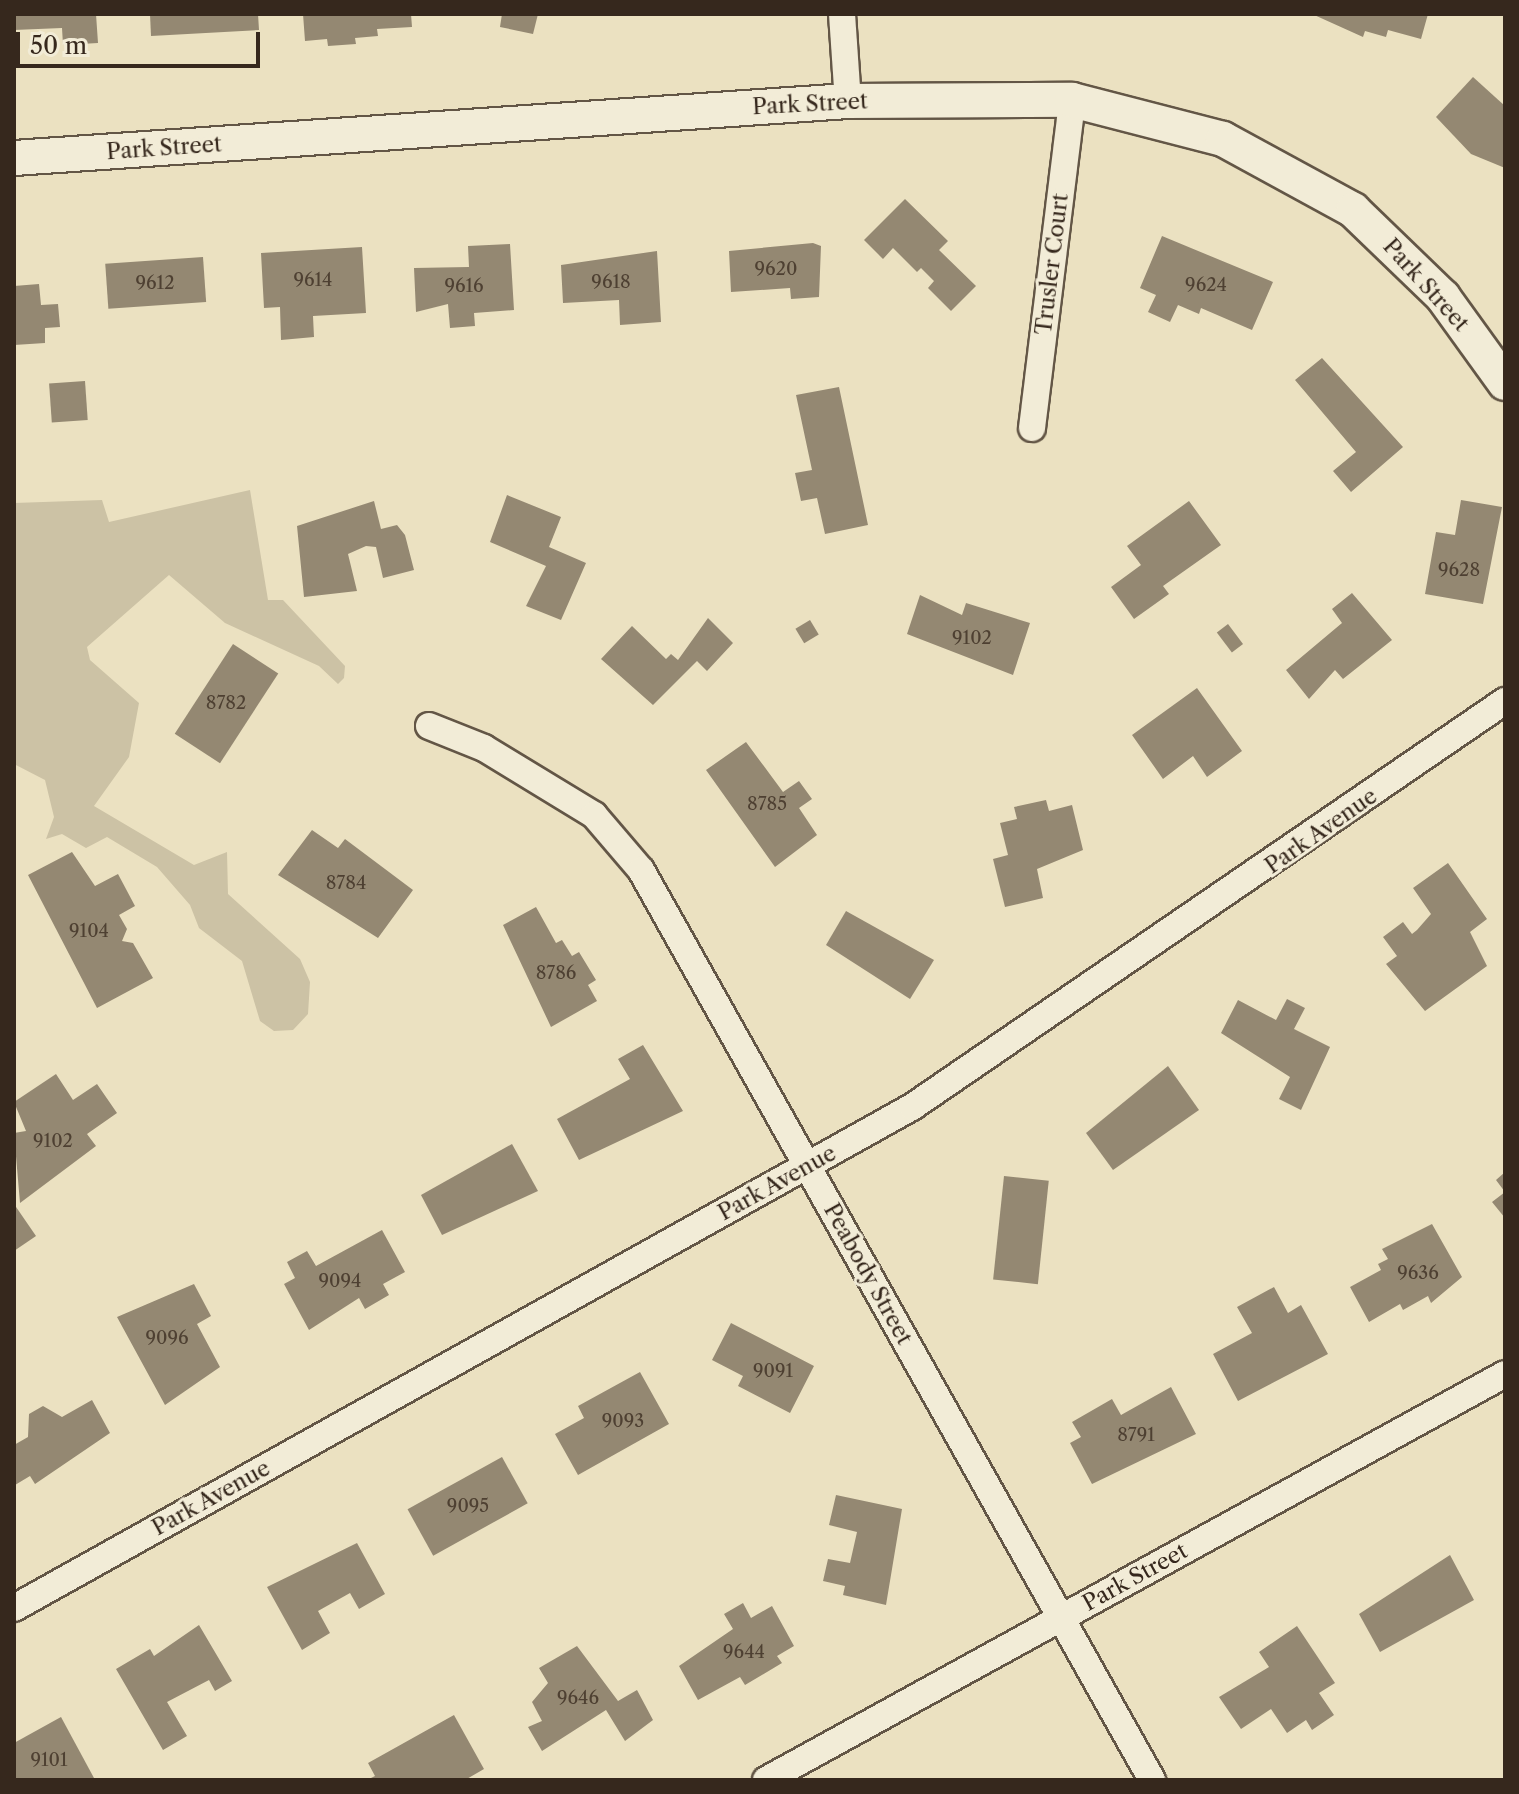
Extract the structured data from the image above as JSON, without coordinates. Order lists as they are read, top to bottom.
{
  "streets": {
    "street": [
      "Park Street",
      "Trusler Court",
      "Park Avenue",
      "Peabody Street"
    ]
  },
  "crossings": [
    ["Park Street", "Trusler Court"],
    ["Park Street", "Peabody Street"],
    ["Park Avenue", "Peabody Street"]
  ],
  "house_numbers": [
    "9620",
    "9614",
    "9618",
    "9612",
    "9624",
    "9616",
    "9628",
    "9102",
    "8782",
    "8785",
    "8784",
    "9104",
    "8786",
    "9102",
    "9636",
    "9094",
    "9096",
    "9091",
    "9093",
    "8791",
    "9095",
    "9644",
    "9646",
    "9101"
  ],
  "scale_bar": "50 m"
}
